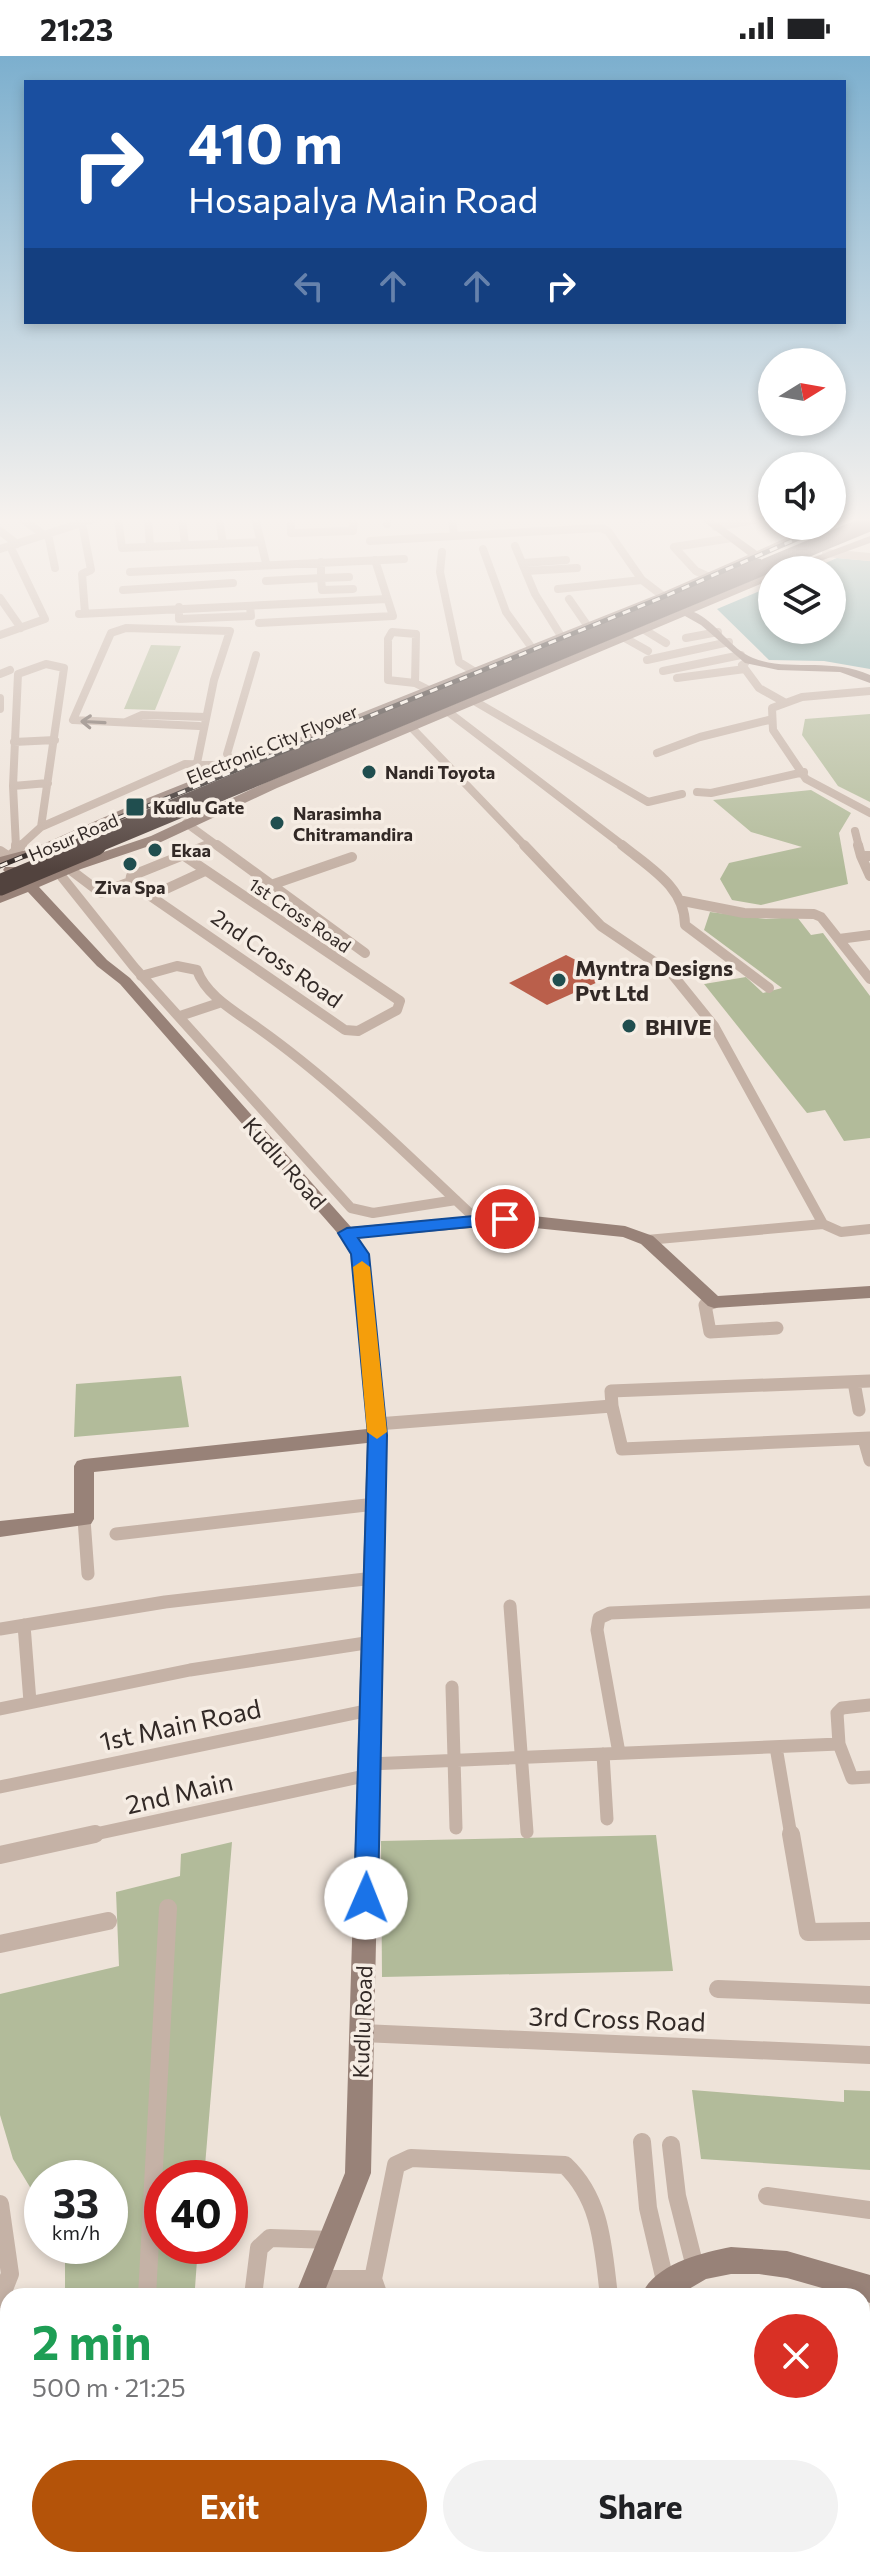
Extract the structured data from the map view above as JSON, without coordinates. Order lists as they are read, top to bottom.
{
  "streets": {
    "highway": ["Electronic City Flyover", "Hosur Road"],
    "street": [
      "1st Cross Road",
      "2nd Cross Road",
      "Kudlu Road",
      "1st Main Road",
      "2nd Main",
      "3rd Cross Road"
    ]
  },
  "crossings": [
    ["Electronic City Flyover", "Hosur Road"],
    ["Electronic City Flyover", "Kudlu Road"],
    ["Hosur Road", "Kudlu Road"],
    ["1st Cross Road", "2nd Cross Road"],
    ["Kudlu Road", "1st Main Road"],
    ["Kudlu Road", "2nd Main"],
    ["Kudlu Road", "3rd Cross Road"]
  ],
  "places": {
    "other": [
      "Nandi Toyota",
      "Narasimha Chitramandira",
      "Ekaa",
      "Ziva Spa",
      "Myntra Designs Pvt Ltd",
      "BHIVE"
    ],
    "transit": ["Kudlu Gate"]
  },
  "north": "right",
  "page": {
    "status": "21:23",
    "turn": ["410 m", "Hosapalya Main Road"],
    "speed": "33 km/h",
    "limit": "40",
    "heading": ["2 min", "500 m · 21:25"],
    "buttons": ["Exit", "Share"]
  }
}
